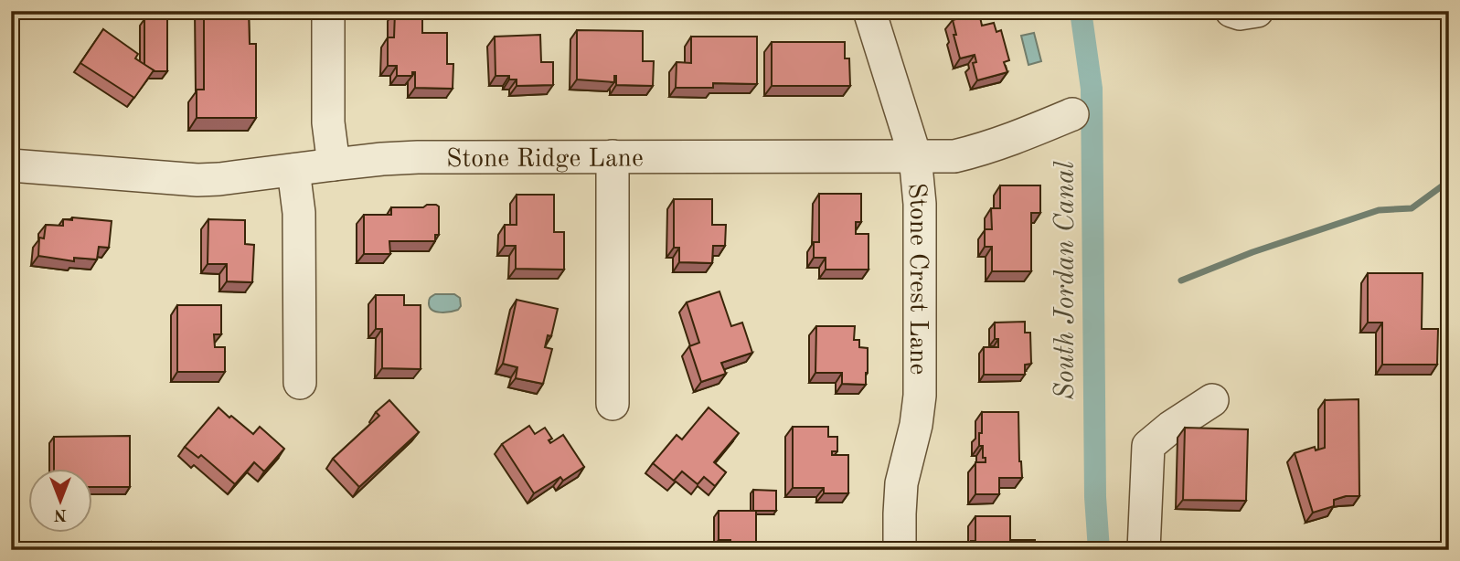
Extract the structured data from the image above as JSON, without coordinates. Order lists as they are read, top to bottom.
{
  "streets": {
    "street": ["Stone Ridge Lane", "Stone Crest Lane"]
  },
  "crossings": [
    ["Stone Ridge Lane", "Stone Crest Lane"]
  ],
  "water": ["South Jordan Canal"],
  "north": "bottom"
}
